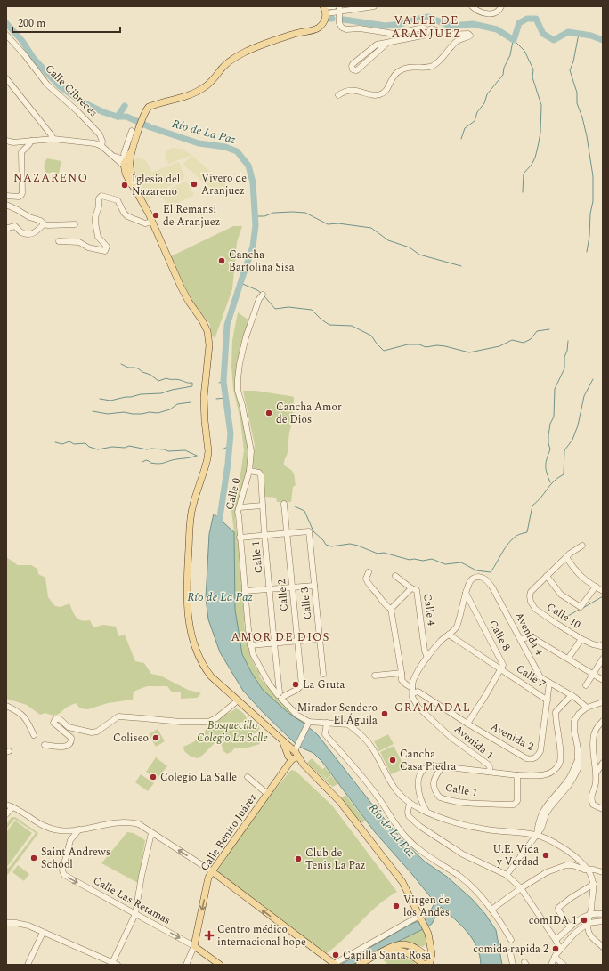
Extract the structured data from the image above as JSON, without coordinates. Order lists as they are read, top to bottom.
{
  "streets": {
    "main road": ["Calle Benito Juárez", "Calle Las Retamas"],
    "street": [
      "Calle Cibreces",
      "Calle 0",
      "Calle 1",
      "Calle 2",
      "Calle 3",
      "Calle 4",
      "Calle 10",
      "Avenida 4",
      "Calle 8",
      "Calle 7",
      "Avenida 2",
      "Avenida 1"
    ]
  },
  "crossings": [
    ["Calle 0", "Calle 1"],
    ["Calle 0", "Calle 2"],
    ["Calle 1", "Calle 2"],
    ["Calle 1", "Avenida 1"],
    ["Calle 2", "Calle 3"],
    ["Avenida 4", "Calle 8"],
    ["Avenida 4", "Avenida 2"],
    ["Calle 8", "Calle 7"],
    ["Calle 7", "Avenida 2"],
    ["Avenida 2", "Avenida 1"],
    ["Calle Benito Juárez", "Calle Las Retamas"]
  ],
  "one_way": ["Calle Las Retamas"],
  "districts": [
    "VALLE DE ARANJUEZ",
    "NAZARENO",
    "AMOR DE DIOS",
    "GRAMADAL"
  ],
  "water": ["Río de La Paz"],
  "parks": ["Bosquecillo Colegio La Salle"],
  "places": {
    "other": [
      "Vivero de Aranjuez",
      "Iglesia del Nazareno",
      "El Remansi de Aranjuez",
      "Cancha Bartolina Sisa",
      "Cancha Amor de Dios",
      "La Gruta",
      "Mirador Sendero El Águila",
      "Coliseo",
      "Cancha Casa Piedra",
      "Colegio La Salle",
      "U.E. Vida y Verdad",
      "Saint Andrews School",
      "Club de Tenis La Paz",
      "Virgen de los Andes",
      "comIDA 1",
      "comida rapida 2",
      "Capilla Santa Rosa"
    ],
    "health": ["Centro médico internacional hope"]
  },
  "scale_bar": "200 m"
}
